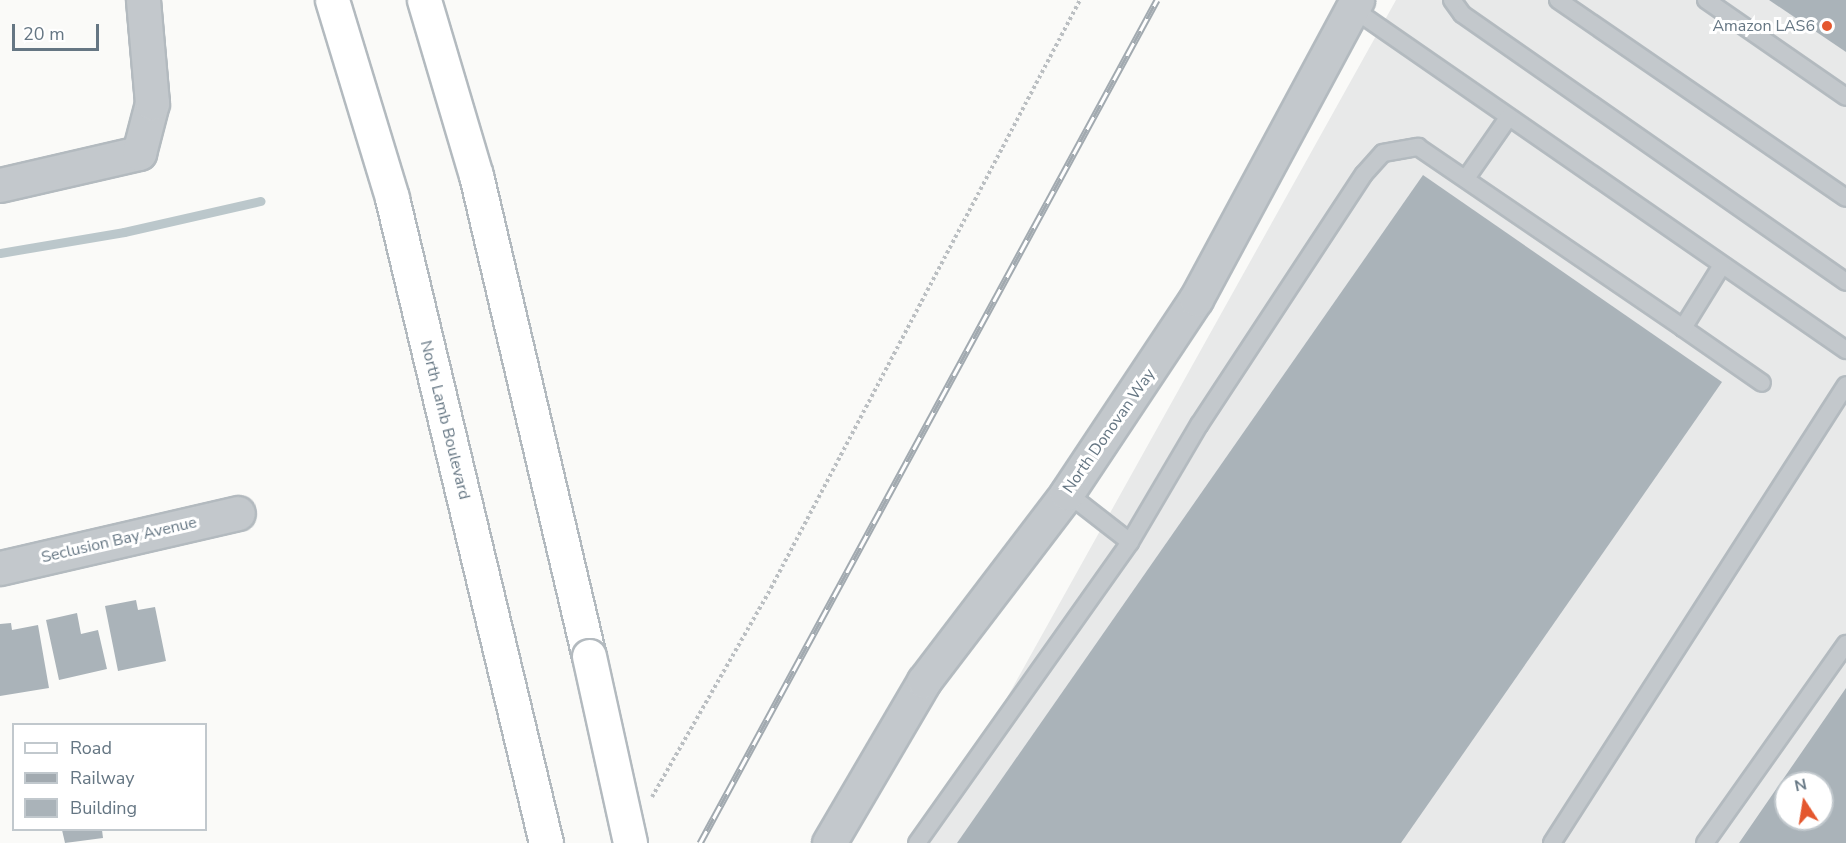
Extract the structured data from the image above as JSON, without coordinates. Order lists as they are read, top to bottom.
{
  "streets": {
    "main road": ["North Lamb Boulevard"],
    "street": ["North Donovan Way", "Seclusion Bay Avenue"]
  },
  "places": ["Amazon LAS6"],
  "legend": ["Road", "Railway", "Building"],
  "scale_bar": "20 m",
  "north": "top"
}
